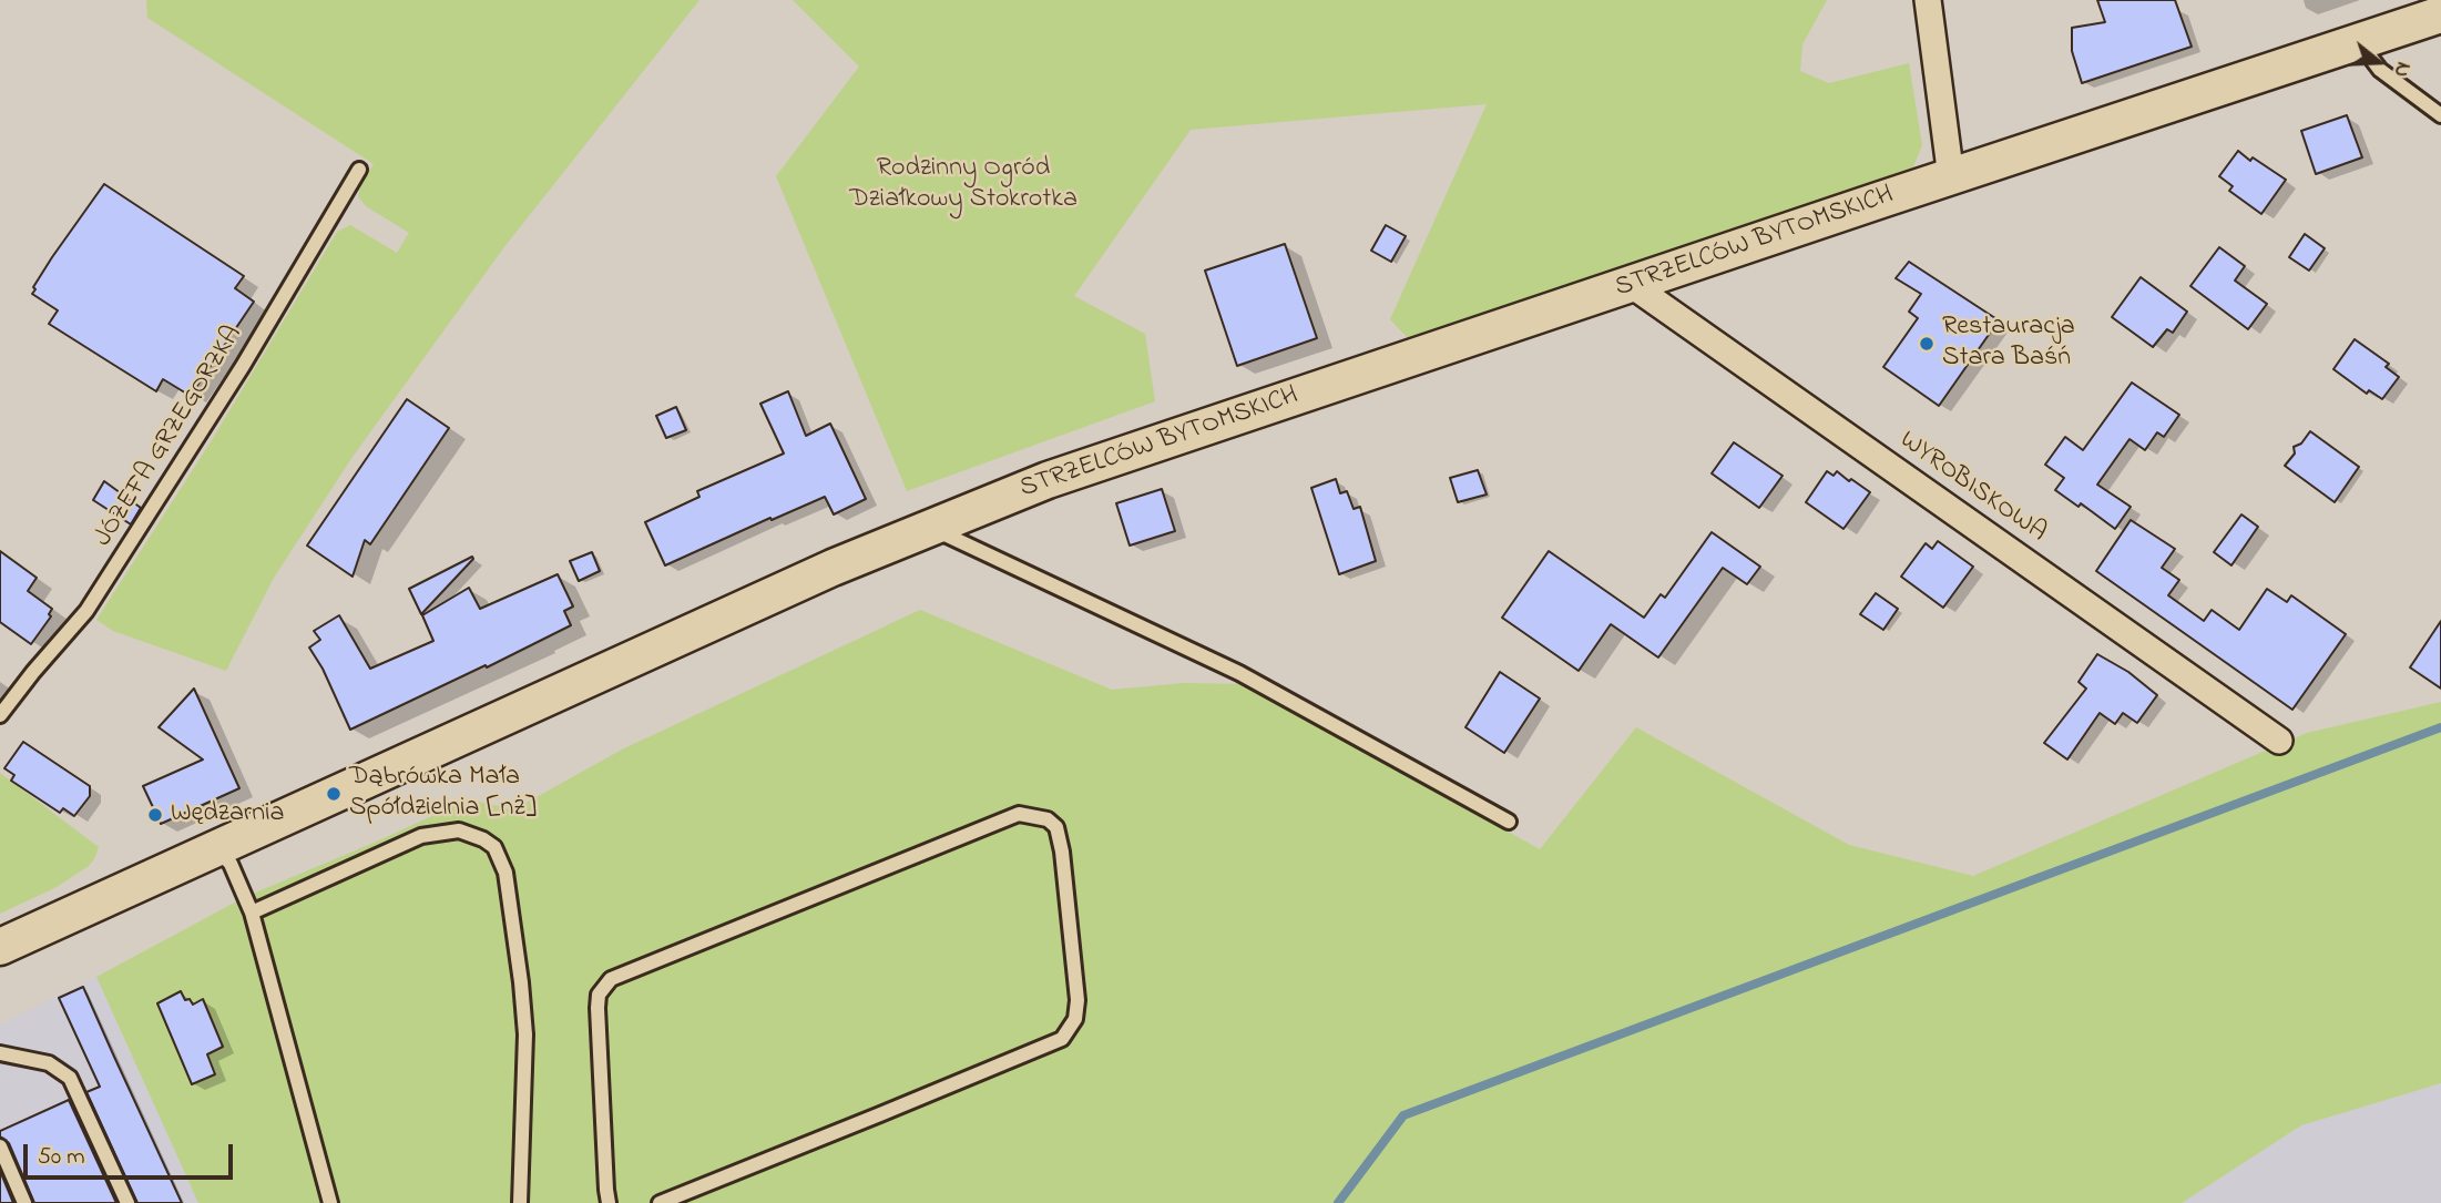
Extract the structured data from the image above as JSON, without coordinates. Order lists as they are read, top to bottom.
{
  "streets": {
    "street": ["STRZELCÓW BYTOMSKICH", "WYROBISKOWA"],
    "lane": ["JÓZEFA GRZEGORZKA"]
  },
  "crossings": [
    ["STRZELCÓW BYTOMSKICH", "WYROBISKOWA"]
  ],
  "parks": ["Rodzinny Ogród Działkowy Stokrotka"],
  "places": ["Restauracja Stara Baśń", "Dąbrówka Mała Spółdzielnia [nż]", "Wędzarnia"],
  "scale_bar": "50 m",
  "north": "right"
}
